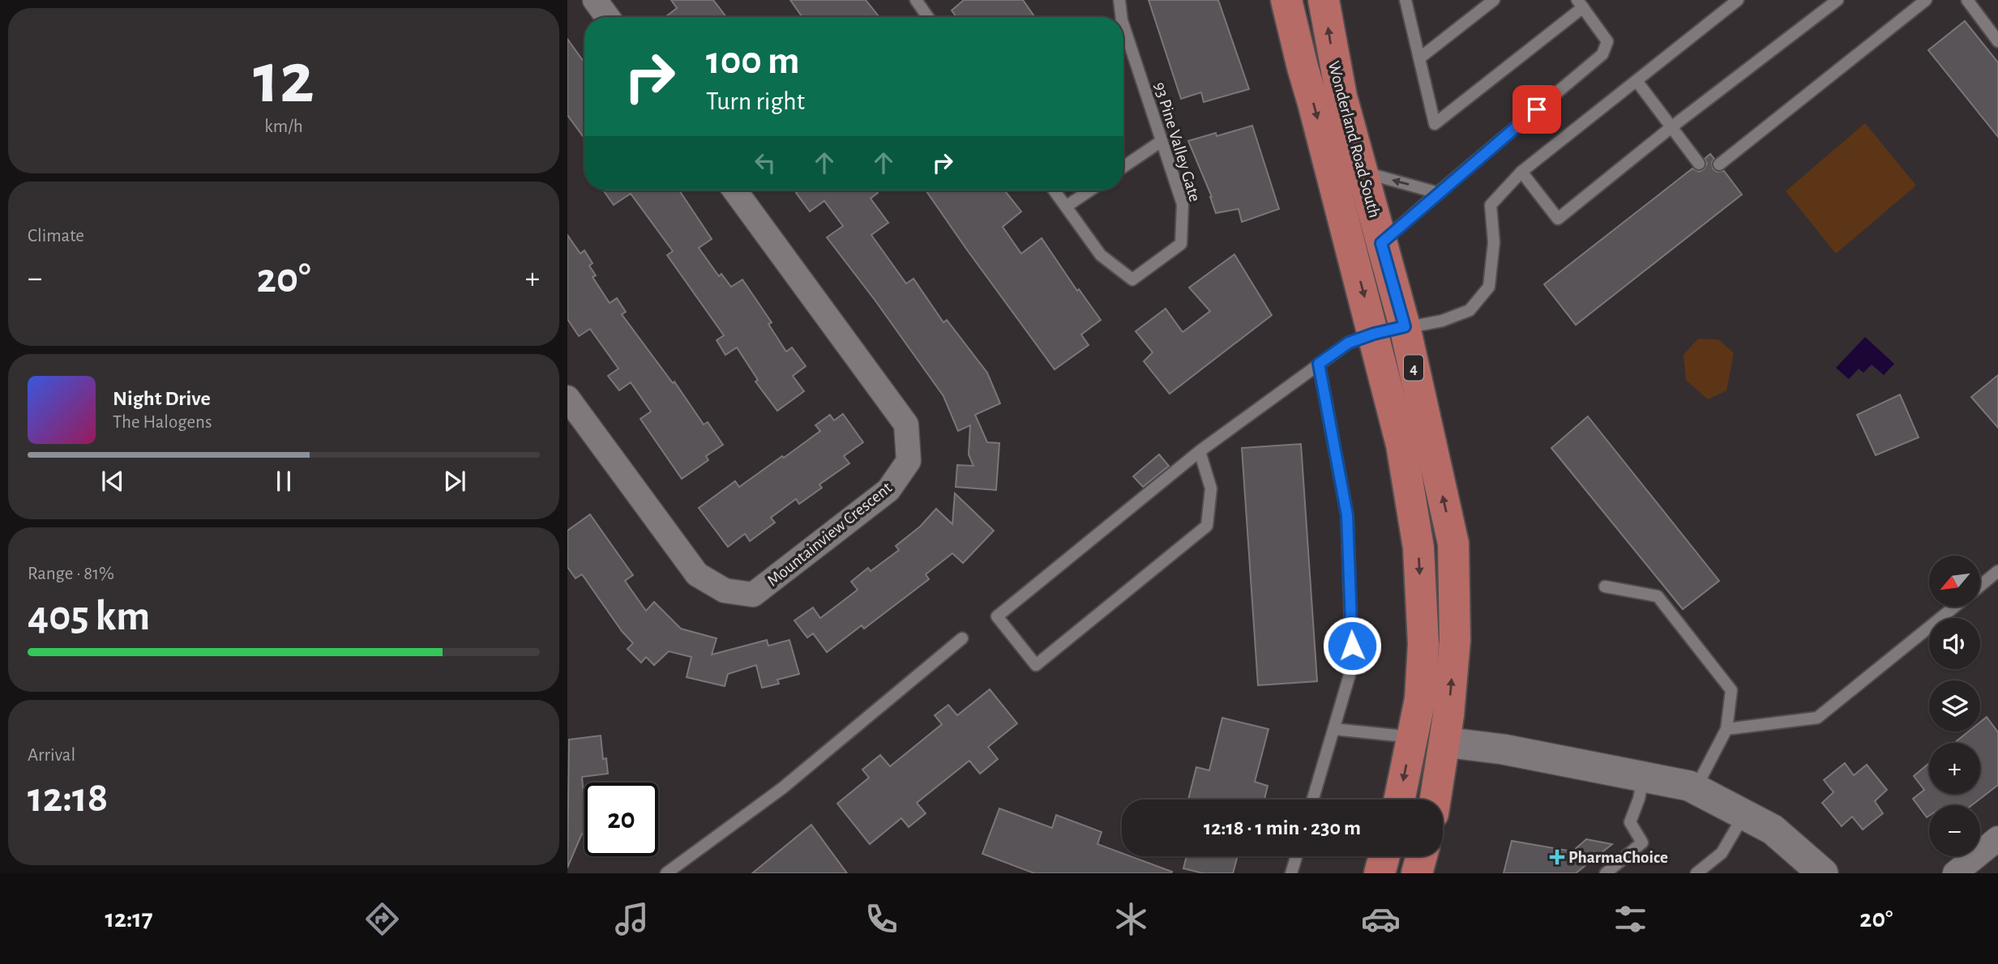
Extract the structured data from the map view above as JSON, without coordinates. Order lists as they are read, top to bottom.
{
  "streets": {
    "main road": ["Wonderland Road South", "4"],
    "street": ["Mountainview Crescent"],
    "lane": ["93 Pine Valley Gate"]
  },
  "places": {
    "health": ["PharmaChoice"]
  },
  "north": "bottom left",
  "page": {
    "tile": [
      ["12", "km/h"],
      "Climate",
      ["Range · 81%", "405 km"],
      ["Arrival", "12:18"]
    ],
    "turn": ["100 m", "Turn right"],
    "heat": ["−", "20°", "+"],
    "song": ["Night Drive", "The Halogens"],
    "map_buttons": ["+", "−"],
    "limit": "20",
    "trip": "12:18 · 1 min · 230 m",
    "tabs": ["12:17", "20°"]
  }
}
